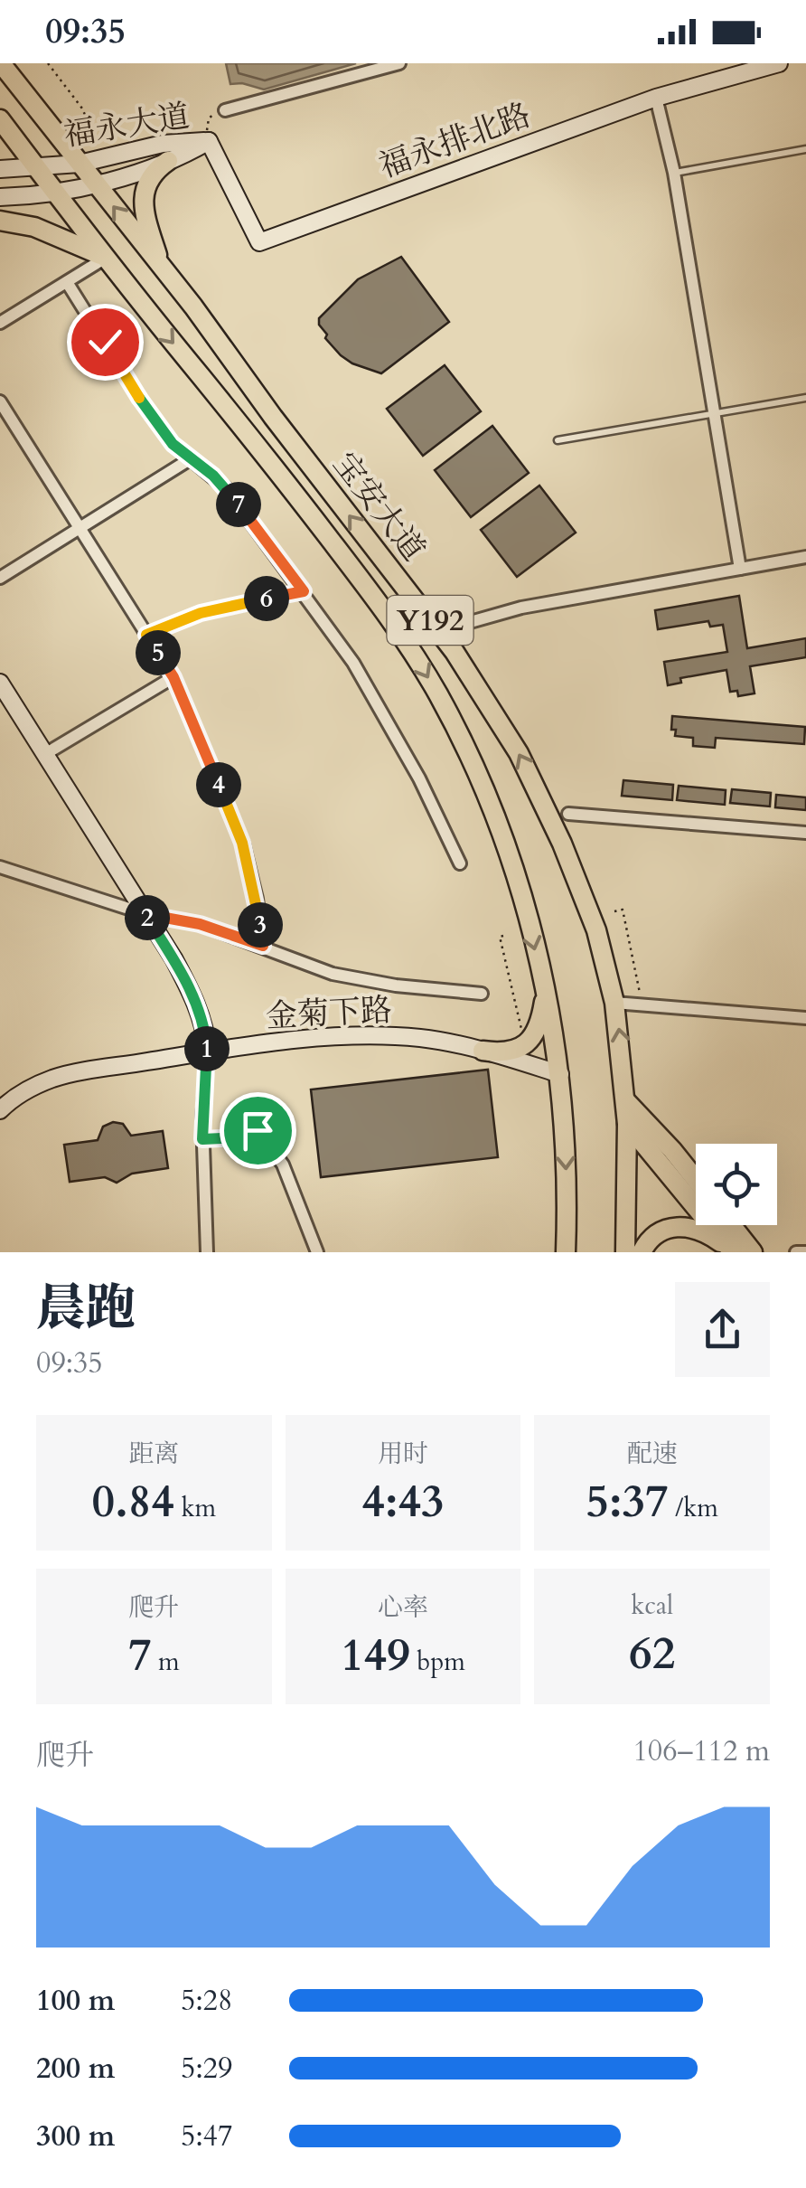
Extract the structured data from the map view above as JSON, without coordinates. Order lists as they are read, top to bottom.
{
  "streets": {
    "main road": ["宝安大道", "Y192"],
    "street": ["福永大道", "福永排北路", "金菊下路"]
  },
  "crossings": [
    ["福永大道", "福永排北路"],
    ["福永大道", "宝安大道"],
    ["宝安大道", "金菊下路"]
  ],
  "page": {
    "status": "09:35",
    "pins": [
      "7",
      "6",
      "5",
      "4",
      "2",
      "3",
      "1"
    ],
    "heading": ["晨跑", "09:35"],
    "stats": [
      ["距离", "0.84 km"],
      ["用时", "4:43"],
      ["配速", "5:37 /km"],
      ["爬升", "7 m"],
      ["心率", "149 bpm"],
      ["kcal", "62"]
    ],
    "chart": ["爬升", "106–112 m"],
    "list": [
      {
        "name": "100 m",
        "note": "5:28"
      },
      {
        "name": "200 m",
        "note": "5:29"
      },
      {
        "name": "300 m",
        "note": "5:47"
      }
    ]
  }
}
